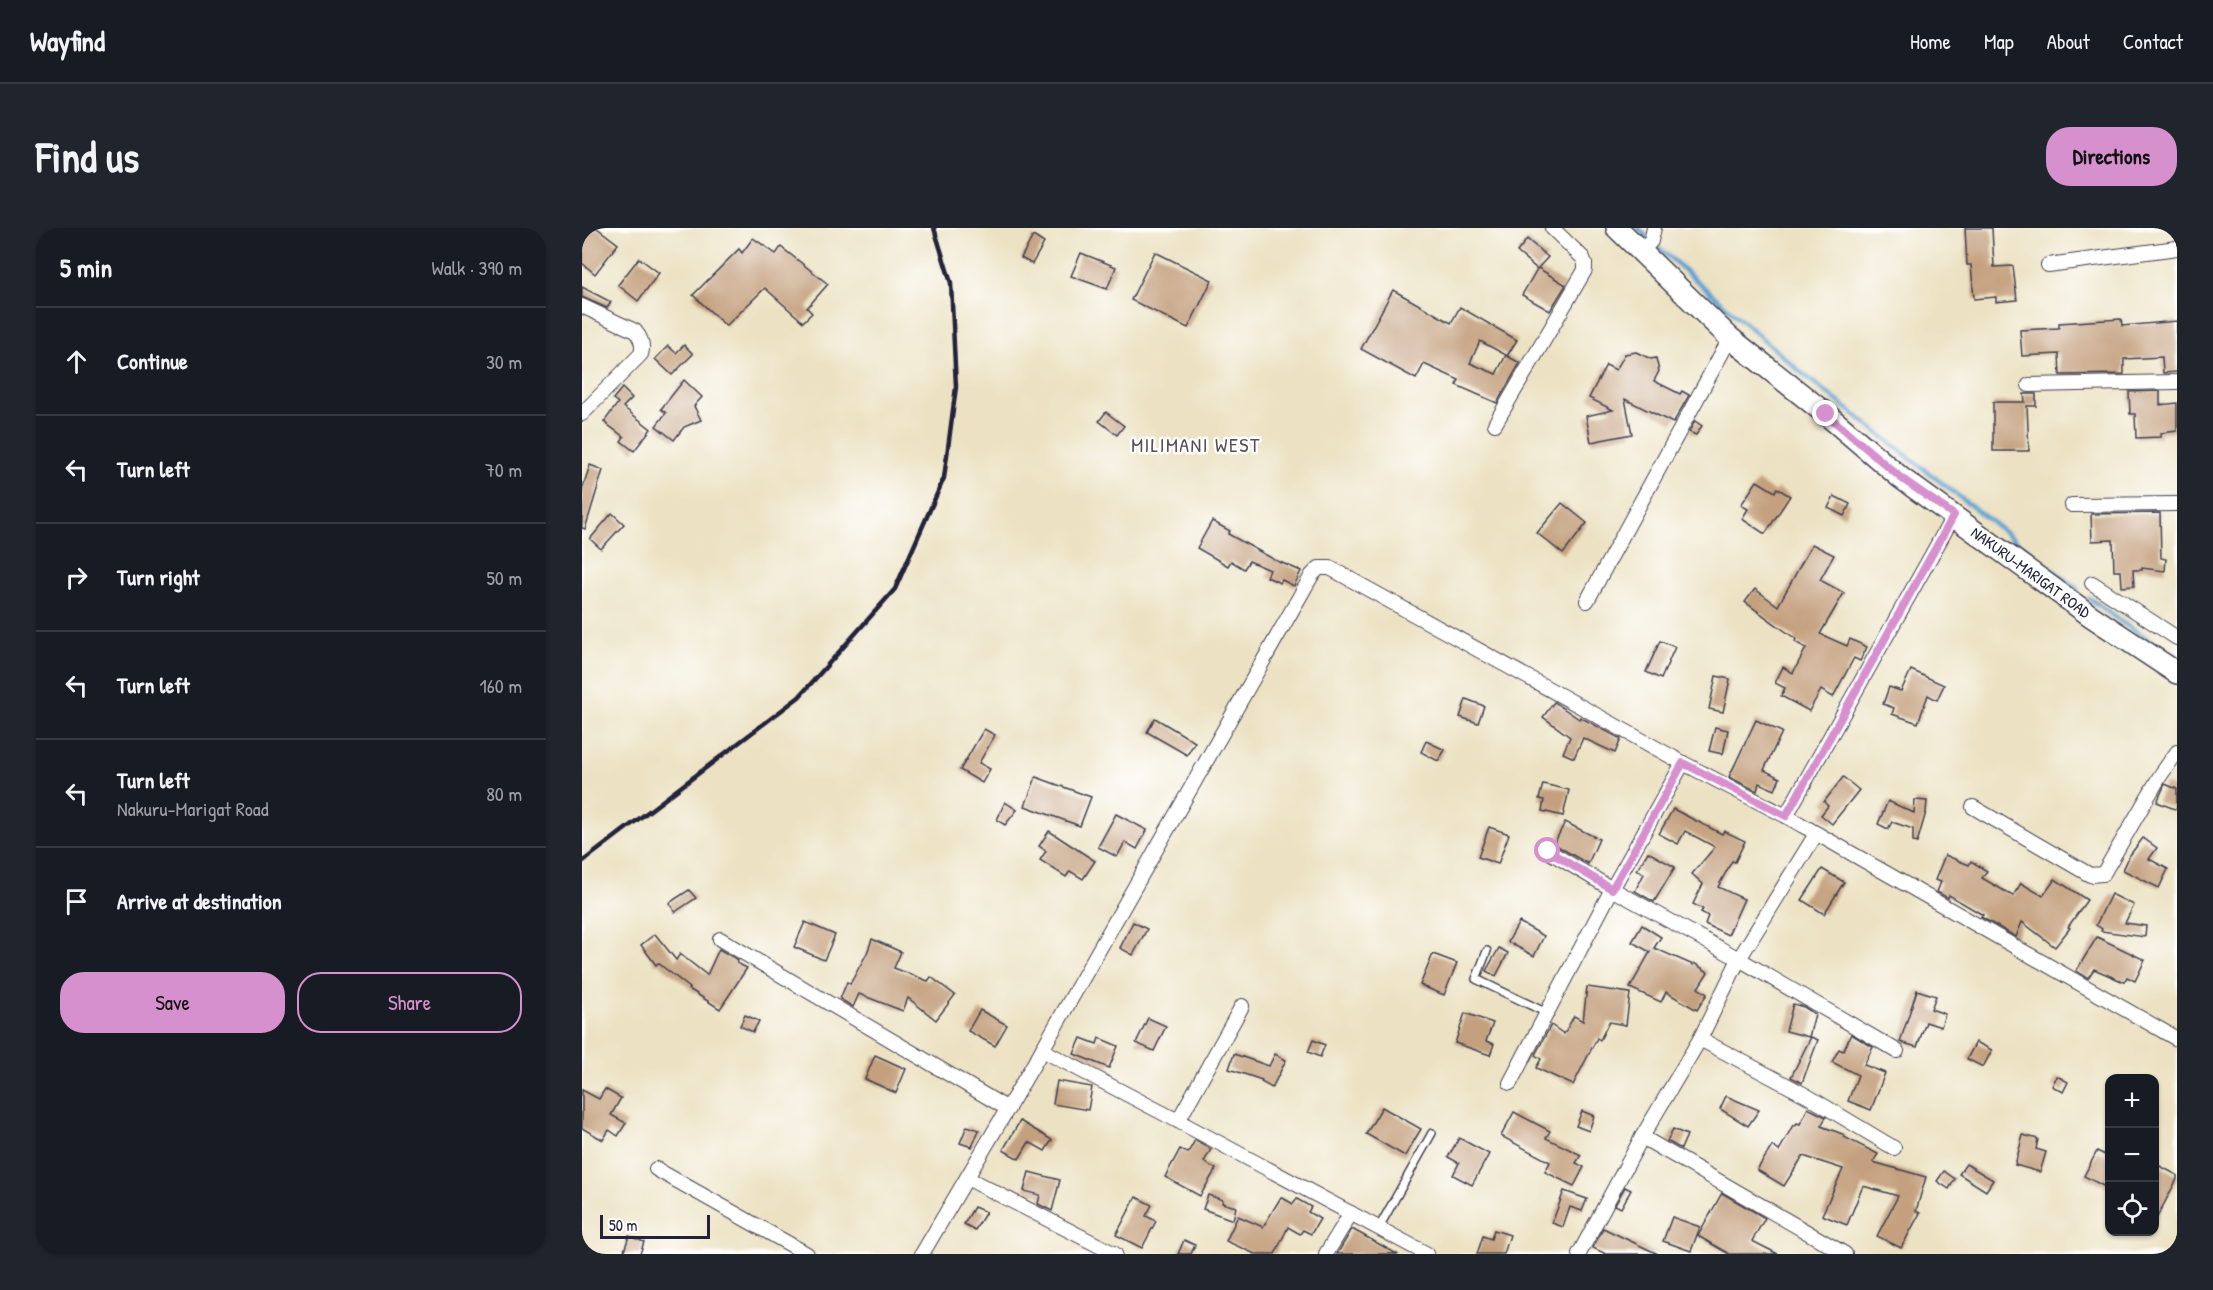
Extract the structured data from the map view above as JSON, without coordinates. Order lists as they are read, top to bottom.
{
  "streets": {
    "main road": ["NAKURU-MARIGAT ROAD"]
  },
  "districts": ["MILIMANI WEST"],
  "scale_bar": "50 m",
  "page": {
    "header": "Wayfind",
    "nav": [
      "Home",
      "Map",
      "About",
      "Contact"
    ],
    "buttons": [
      "Directions",
      ["Save", "Share"]
    ],
    "title": "Find us",
    "heading": ["5 min", "Walk · 390 m"],
    "list": [
      ["Continue", "30 m"],
      ["Turn left", "70 m"],
      ["Turn right", "50 m"],
      ["Turn left", "160 m"],
      ["Turn left", "Nakuru-Marigat Road", "80 m"],
      "Arrive at destination"
    ],
    "map_buttons": ["+", "−"],
    "scale": "50 m"
  }
}
